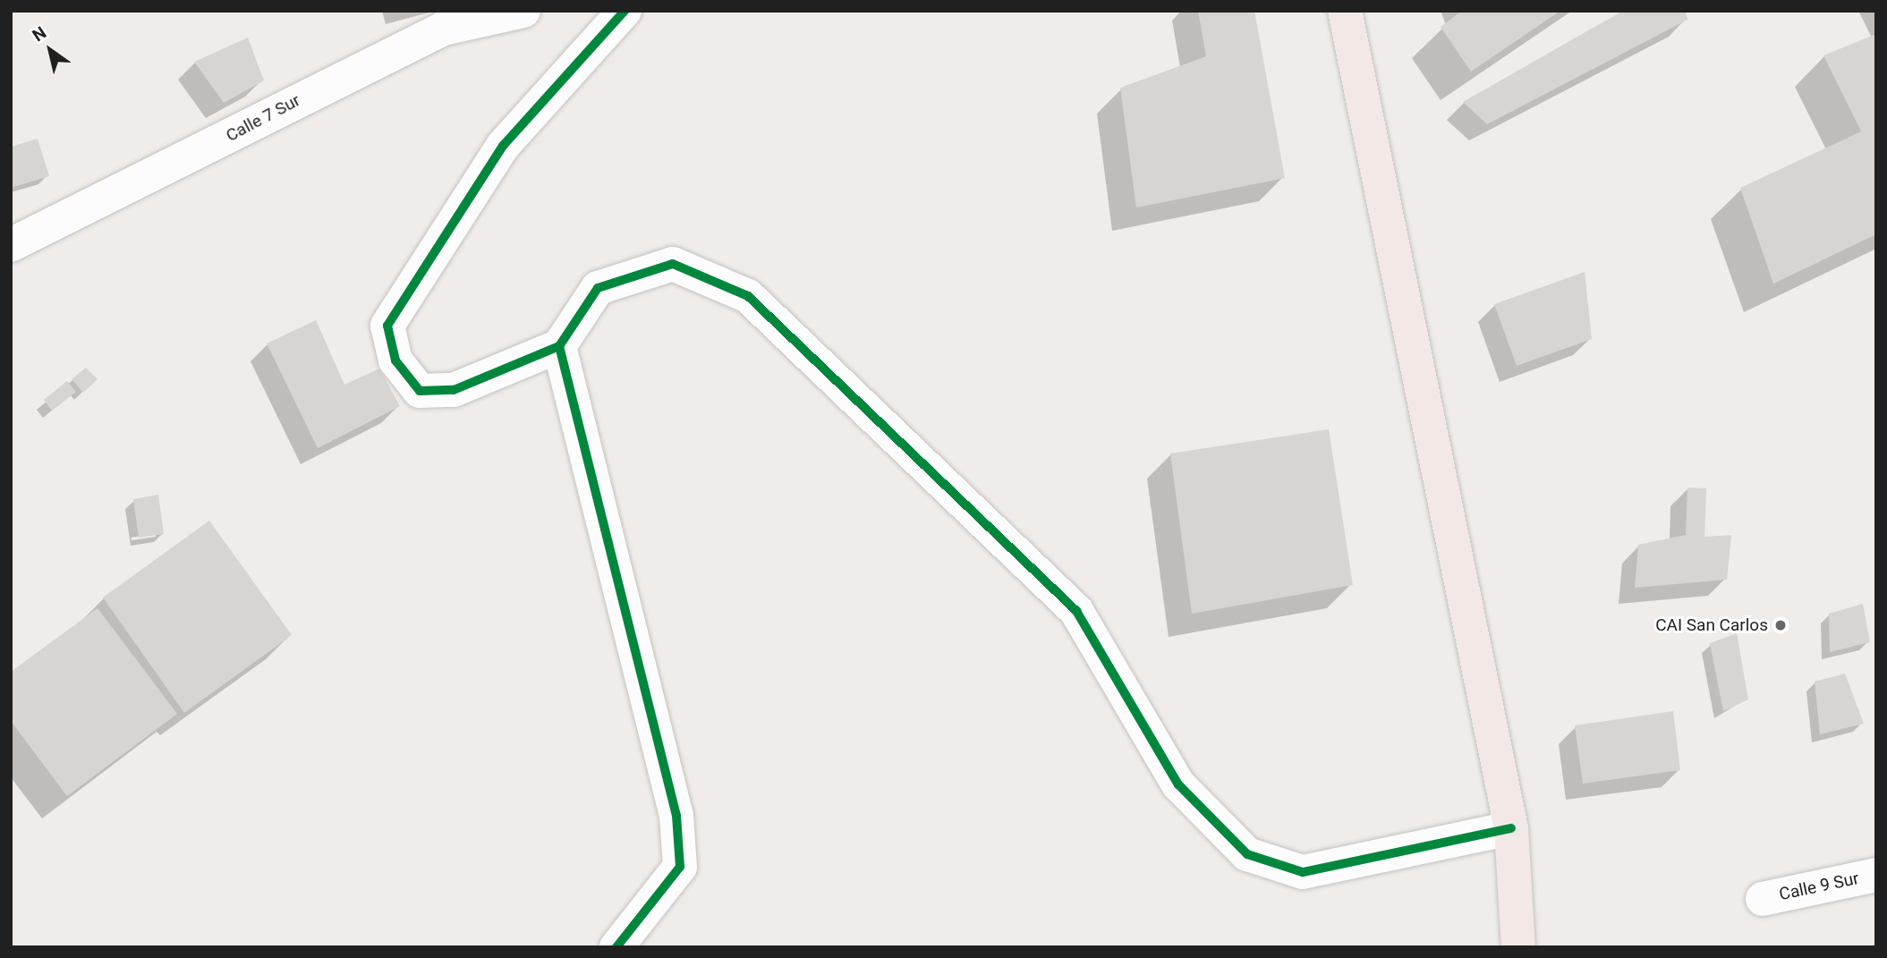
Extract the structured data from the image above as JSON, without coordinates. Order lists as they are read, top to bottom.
{
  "streets": {
    "street": ["Calle 7 Sur", "Calle 9 Sur"]
  },
  "places": ["CAI San Carlos"],
  "north": "top left"
}
